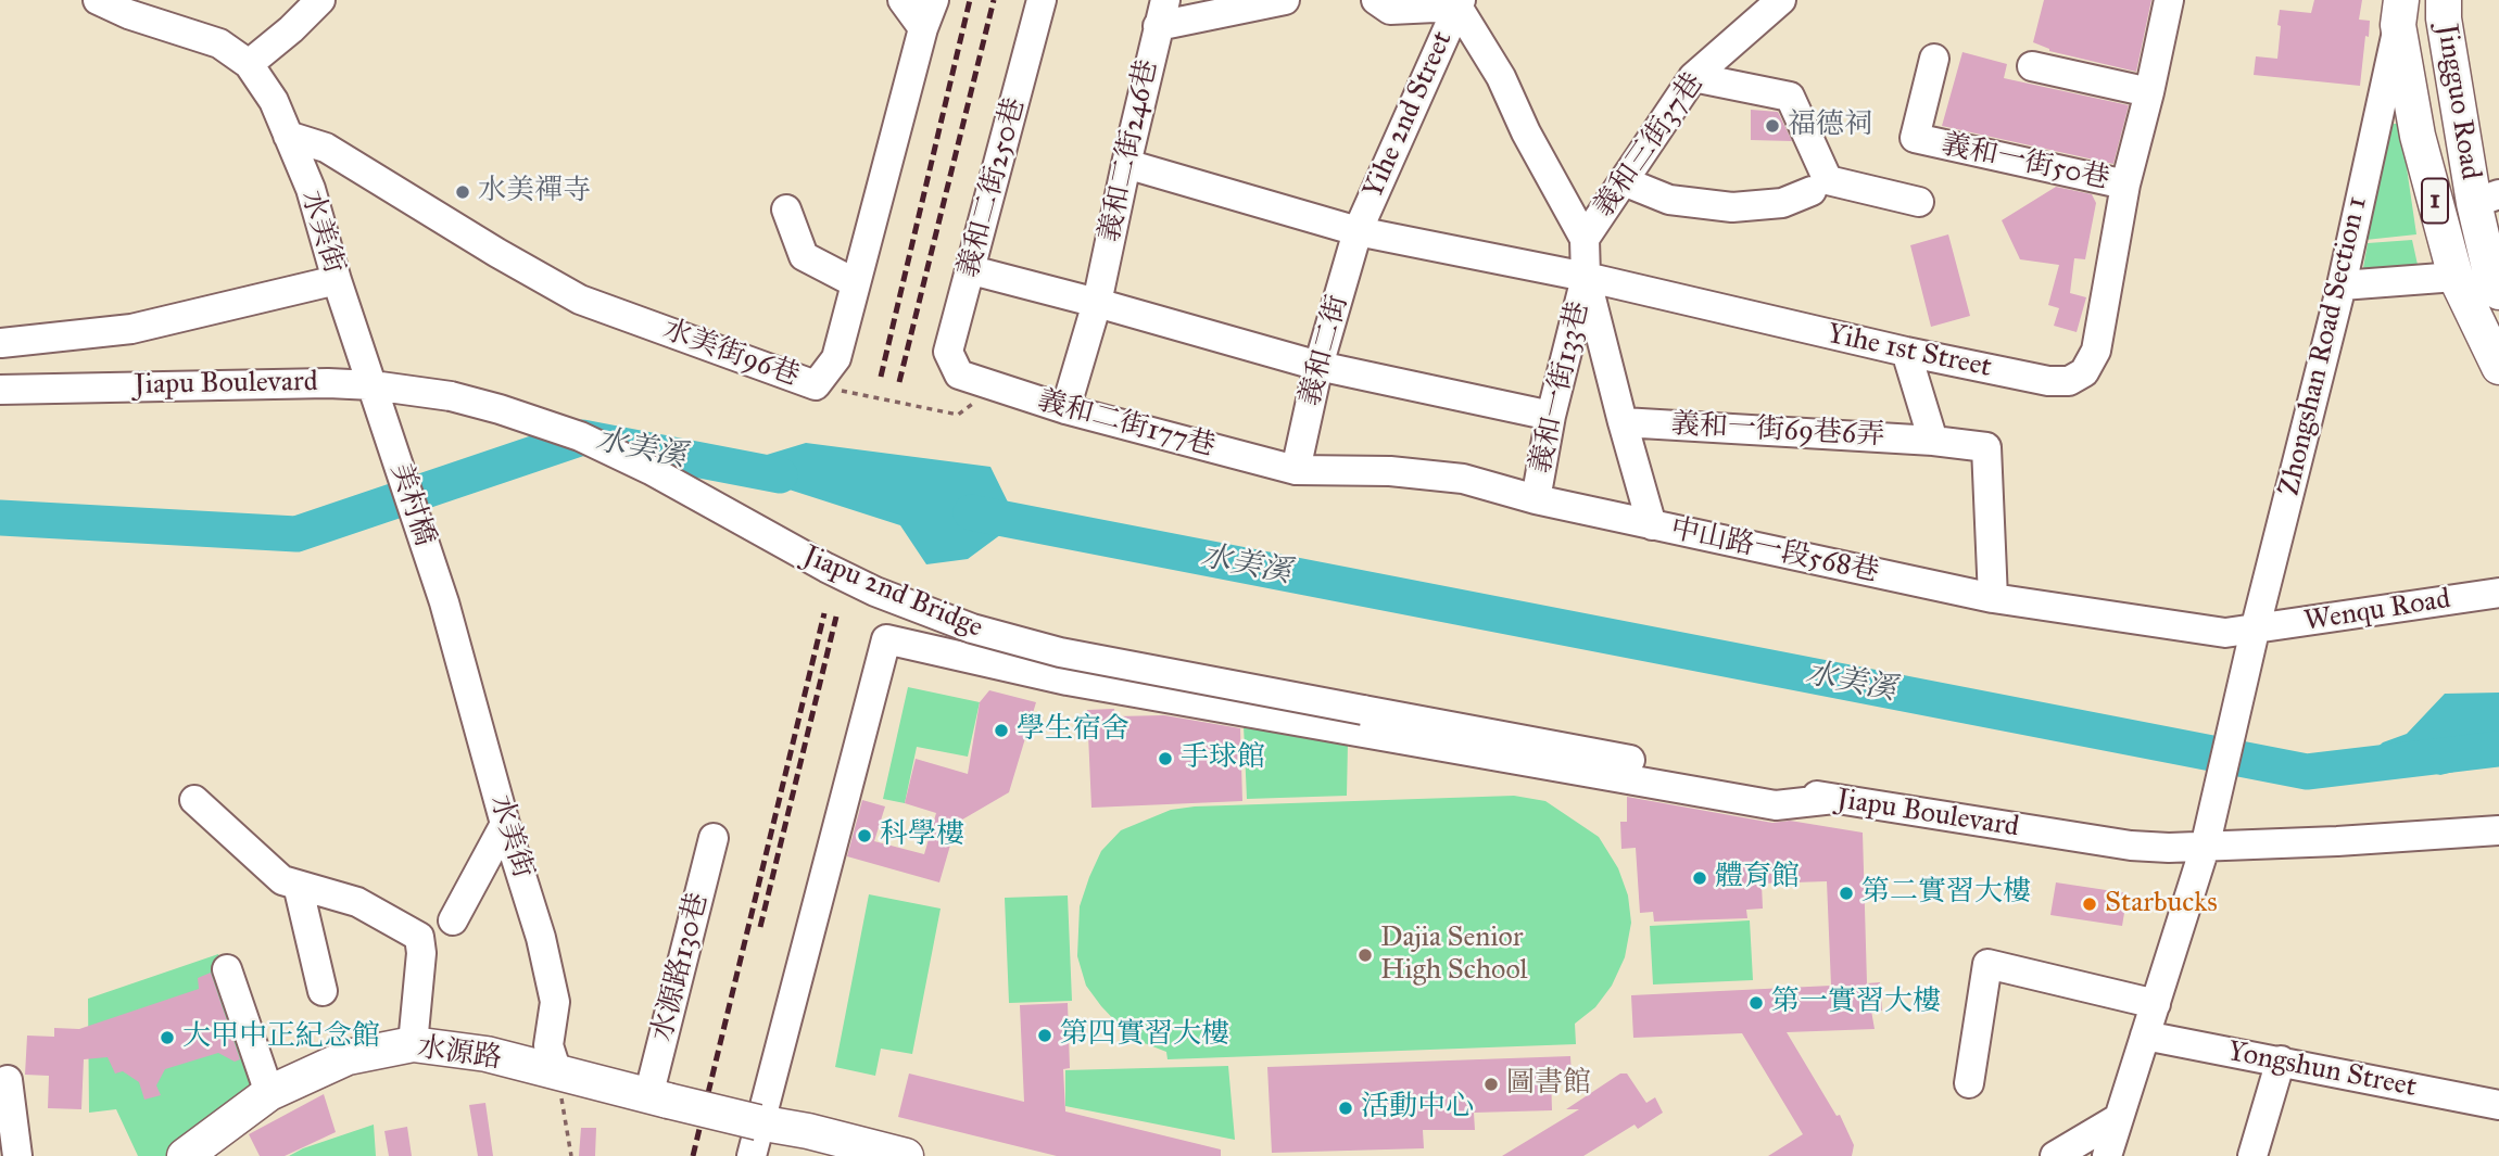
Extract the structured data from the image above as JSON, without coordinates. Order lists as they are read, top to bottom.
{
  "streets": {
    "main road": ["Jingguo Road", "1", "水源路"],
    "street": [
      "Yihe 2nd Street",
      "義和三街37巷",
      "義和二街246巷",
      "義和一街50巷",
      "義和二街250巷",
      "水美街",
      "Zhongshan Road Section 1",
      "義和二街",
      "Yihe 1st Street",
      "水美街96巷",
      "Jiapu Boulevard",
      "義和一街133巷",
      "義和二街177巷",
      "義和一街69巷6弄",
      "美村橋",
      "中山路一段568巷",
      "Jiapu 2nd Bridge",
      "Wenqu Road",
      "水源路130巷",
      "Yongshun Street"
    ]
  },
  "crossings": [
    ["Jingguo Road", "Zhongshan Road Section 1"],
    ["Yihe 2nd Street", "義和二街"],
    ["Yihe 2nd Street", "Yihe 1st Street"],
    ["義和三街37巷", "Yihe 1st Street"],
    ["義和三街37巷", "義和一街133巷"],
    ["義和二街246巷", "Yihe 1st Street"],
    ["義和二街246巷", "義和二街177巷"],
    ["義和一街50巷", "Yihe 1st Street"],
    ["義和二街250巷", "義和二街177巷"],
    ["水美街", "水美街96巷"],
    ["水美街", "Jiapu Boulevard"],
    ["水美街", "美村橋"],
    ["水美街", "水源路"],
    ["Zhongshan Road Section 1", "Jiapu Boulevard"],
    ["Zhongshan Road Section 1", "中山路一段568巷"],
    ["Zhongshan Road Section 1", "Wenqu Road"],
    ["義和二街", "Yihe 1st Street"],
    ["義和二街", "義和二街177巷"],
    ["義和二街", "中山路一段568巷"],
    ["Yihe 1st Street", "義和一街133巷"],
    ["Jiapu Boulevard", "美村橋"],
    ["Jiapu Boulevard", "Jiapu 2nd Bridge"],
    ["義和一街133巷", "中山路一段568巷"],
    ["義和二街177巷", "中山路一段568巷"],
    ["義和一街69巷6弄", "中山路一段568巷"],
    ["中山路一段568巷", "Wenqu Road"],
    ["水源路130巷", "水源路"]
  ],
  "water": ["水美溪"],
  "places": [
    "福德祠",
    "水美禪寺",
    "學生宿舍",
    "手球館",
    "科學樓",
    "體育館",
    "第二實習大樓",
    "Starbucks",
    "Dajia Senior High School",
    "第一實習大樓",
    "第四實習大樓",
    "大甲中正紀念館",
    "圖書館",
    "活動中心"
  ]
}
